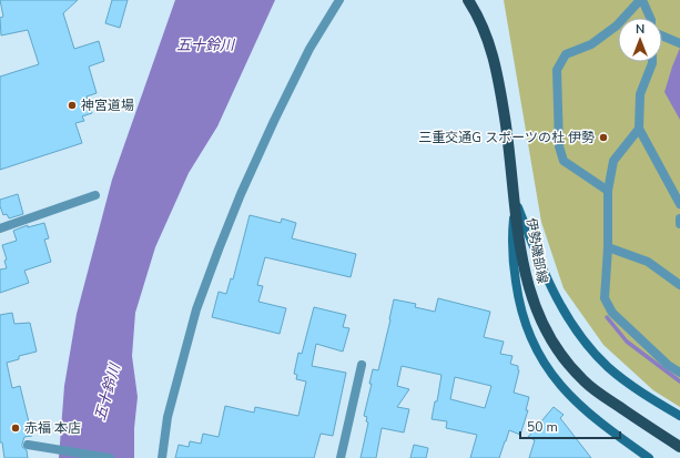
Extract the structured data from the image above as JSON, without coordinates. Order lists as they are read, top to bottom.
{
  "streets": {
    "main road": ["伊勢磯部線"]
  },
  "water": ["五十鈴川"],
  "places": ["神宮道場", "三重交通G スポーツの杜 伊勢", "赤福 本店"],
  "scale_bar": "50 m",
  "north": "top"
}
